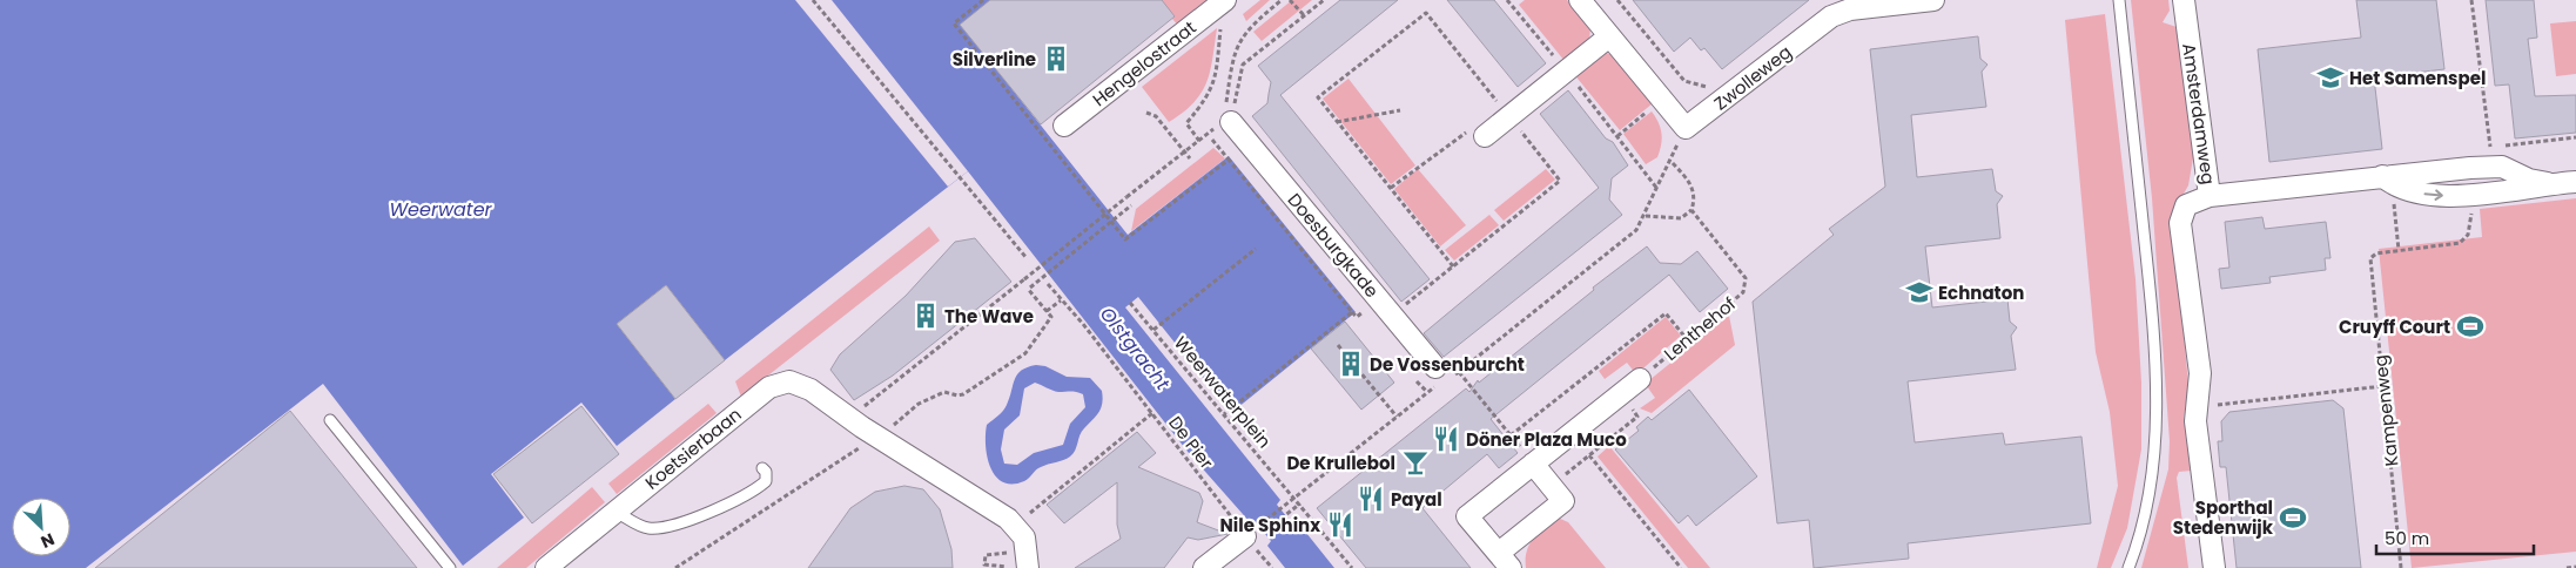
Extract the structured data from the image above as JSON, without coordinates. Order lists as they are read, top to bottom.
{
  "streets": {
    "street": [
      "Hengelostraat",
      "Zwolleweg",
      "Amsterdamweg",
      "Doesburgkade",
      "Koetsierbaan"
    ],
    "path": [
      "Lenthehof",
      "Weerwaterplein",
      "Kampenweg",
      "De Pier"
    ]
  },
  "crossings": [
    ["Amsterdamweg", "Kampenweg"]
  ],
  "water": ["Weerwater", "Olstgracht"],
  "places": {
    "building": ["Silverline", "The Wave", "De Vossenburcht"],
    "school or university": ["Het Samenspel", "Echnaton"],
    "sports": ["Cruyff Court", "Sporthal Stedenwijk"],
    "restaurant": ["Döner Plaza Muco", "Payal", "Nile Sphinx"],
    "bar": ["De Krullebol"]
  },
  "scale_bar": "50 m",
  "north": "bottom right"
}
